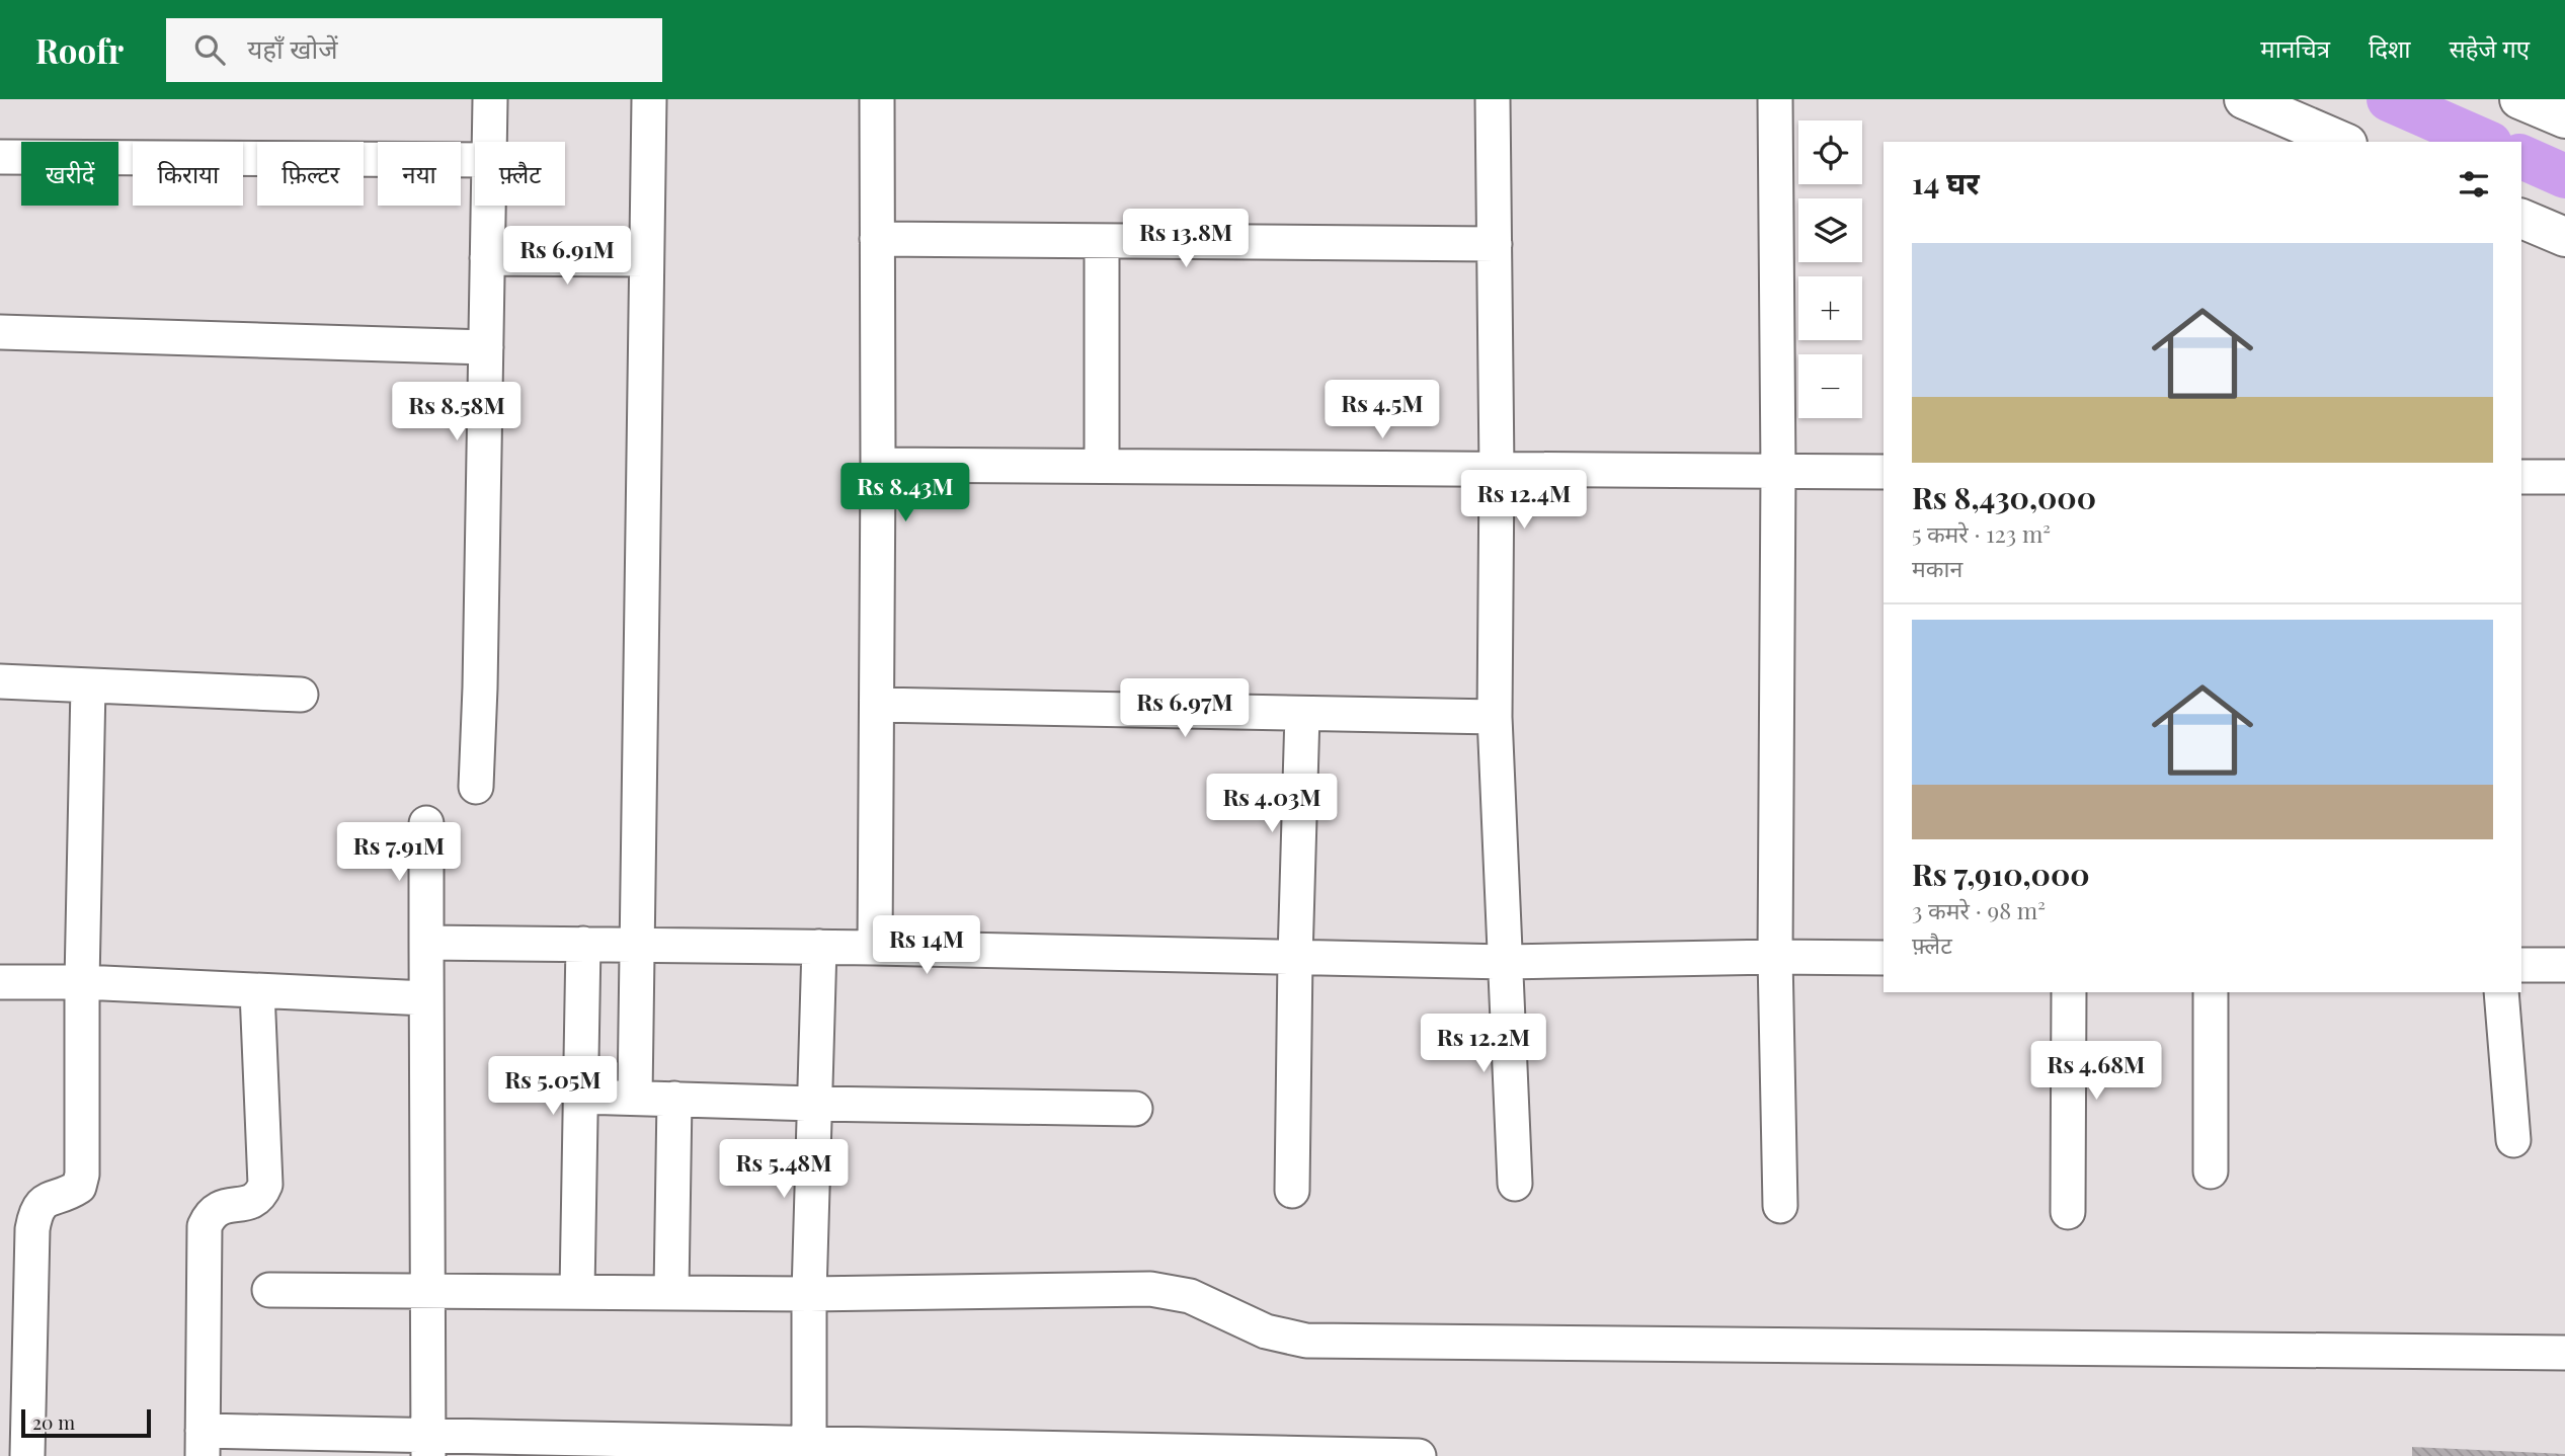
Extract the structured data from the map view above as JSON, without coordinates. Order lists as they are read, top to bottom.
{
  "scale_bar": "20 m",
  "page": {
    "header": "Roofr",
    "search": "यहाँ खोजें",
    "nav": ["मानचित्र", "दिशा", "सहेजे गए"],
    "map_buttons": ["+", "−"],
    "chip": [
      "खरीदें",
      "किराया",
      "फ़िल्टर",
      "नया",
      "फ़्लैट"
    ],
    "heading": "14 घर",
    "price": [
      "Rs 13.8M",
      "Rs 6.91M",
      "Rs 4.5M",
      "Rs 8.58M",
      "Rs 8.43M",
      "Rs 12.4M",
      "Rs 6.97M",
      "Rs 4.03M",
      "Rs 7.91M",
      "Rs 14M",
      "Rs 12.2M",
      "Rs 4.68M",
      "Rs 5.05M",
      "Rs 5.48M"
    ],
    "list": [
      {
        "name": "Rs 8,430,000",
        "note": "5 कमरे · 123 m² · मकान"
      },
      {
        "name": "Rs 7,910,000",
        "note": "3 कमरे · 98 m² · फ़्लैट"
      }
    ],
    "scale": "20 m"
  }
}
